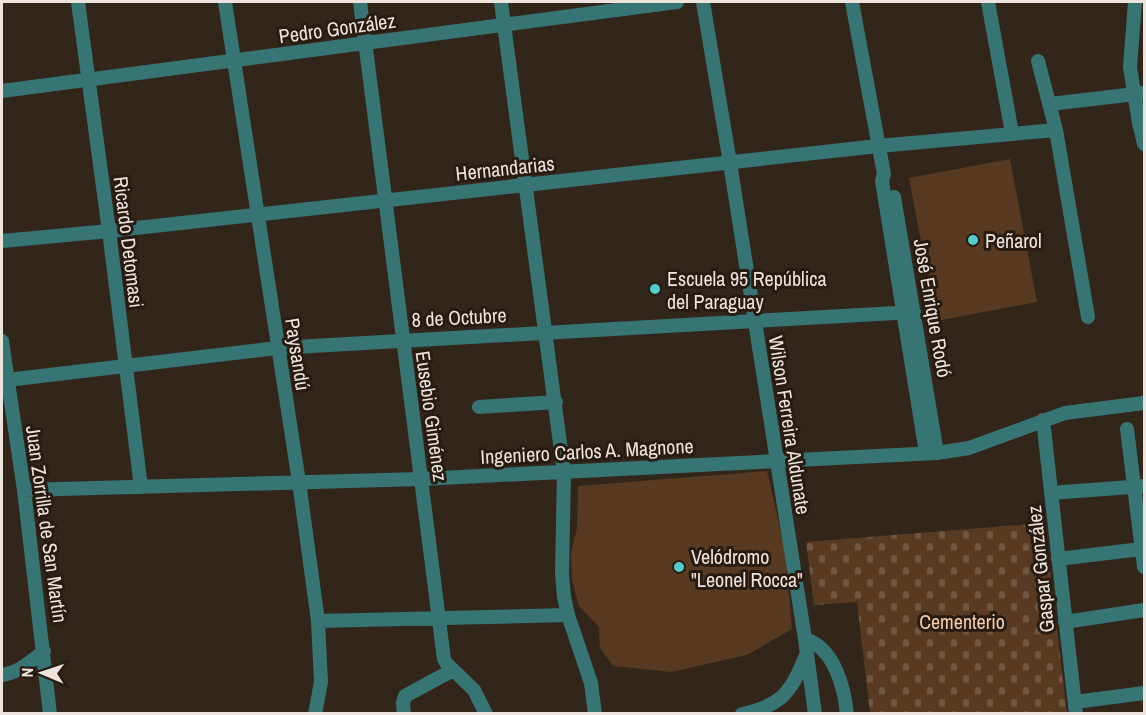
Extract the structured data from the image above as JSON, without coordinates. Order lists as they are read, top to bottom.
{
  "streets": {
    "street": [
      "Pedro González",
      "Hernandarias",
      "Ricardo Detomasi",
      "José Enrique Rodó",
      "8 de Octubre",
      "Paysandú",
      "Eusebio Giménez",
      "Wilson Ferreira Aldunate",
      "Ingeniero Carlos A. Magnone",
      "Juan Zorrilla de San Martín",
      "Gaspar González"
    ]
  },
  "crossings": [
    ["Pedro González", "Ricardo Detomasi"],
    ["Pedro González", "Paysandú"],
    ["Pedro González", "Eusebio Giménez"],
    ["Hernandarias", "Ricardo Detomasi"],
    ["Hernandarias", "José Enrique Rodó"],
    ["Hernandarias", "Paysandú"],
    ["Hernandarias", "Eusebio Giménez"],
    ["Hernandarias", "Wilson Ferreira Aldunate"],
    ["Ricardo Detomasi", "8 de Octubre"],
    ["Ricardo Detomasi", "Ingeniero Carlos A. Magnone"],
    ["José Enrique Rodó", "8 de Octubre"],
    ["José Enrique Rodó", "Ingeniero Carlos A. Magnone"],
    ["8 de Octubre", "Paysandú"],
    ["8 de Octubre", "Eusebio Giménez"],
    ["8 de Octubre", "Wilson Ferreira Aldunate"],
    ["8 de Octubre", "Juan Zorrilla de San Martín"],
    ["Paysandú", "Ingeniero Carlos A. Magnone"],
    ["Eusebio Giménez", "Ingeniero Carlos A. Magnone"],
    ["Wilson Ferreira Aldunate", "Ingeniero Carlos A. Magnone"],
    ["Ingeniero Carlos A. Magnone", "Juan Zorrilla de San Martín"],
    ["Ingeniero Carlos A. Magnone", "Gaspar González"]
  ],
  "parks": ["Cementerio"],
  "places": ["Peñarol", "Escuela 95 República del Paraguay", "Velódromo \"Leonel Rocca\""],
  "north": "left"
}
